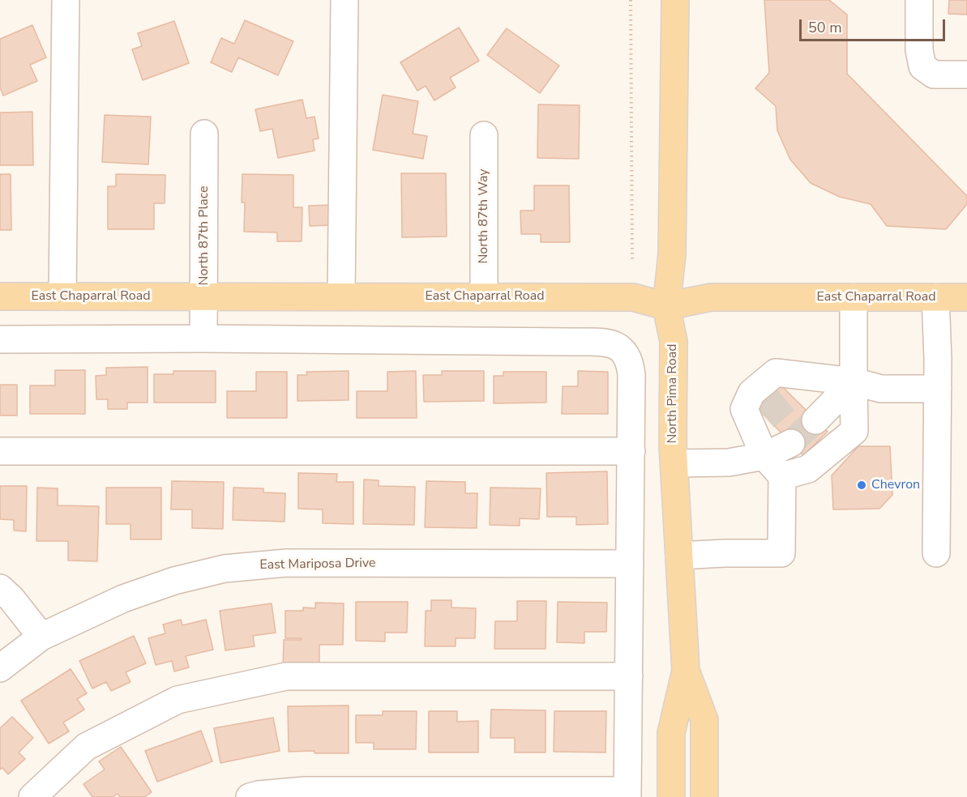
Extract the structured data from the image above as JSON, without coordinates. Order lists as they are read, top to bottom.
{
  "streets": {
    "main road": ["East Chaparral Road", "North Pima Road"],
    "street": ["North 87th Way", "North 87th Place", "East Mariposa Drive"]
  },
  "crossings": [
    ["North 87th Way", "East Chaparral Road"],
    ["North 87th Place", "East Chaparral Road"],
    ["East Chaparral Road", "North Pima Road"]
  ],
  "places": ["Chevron"],
  "scale_bar": "50 m"
}
